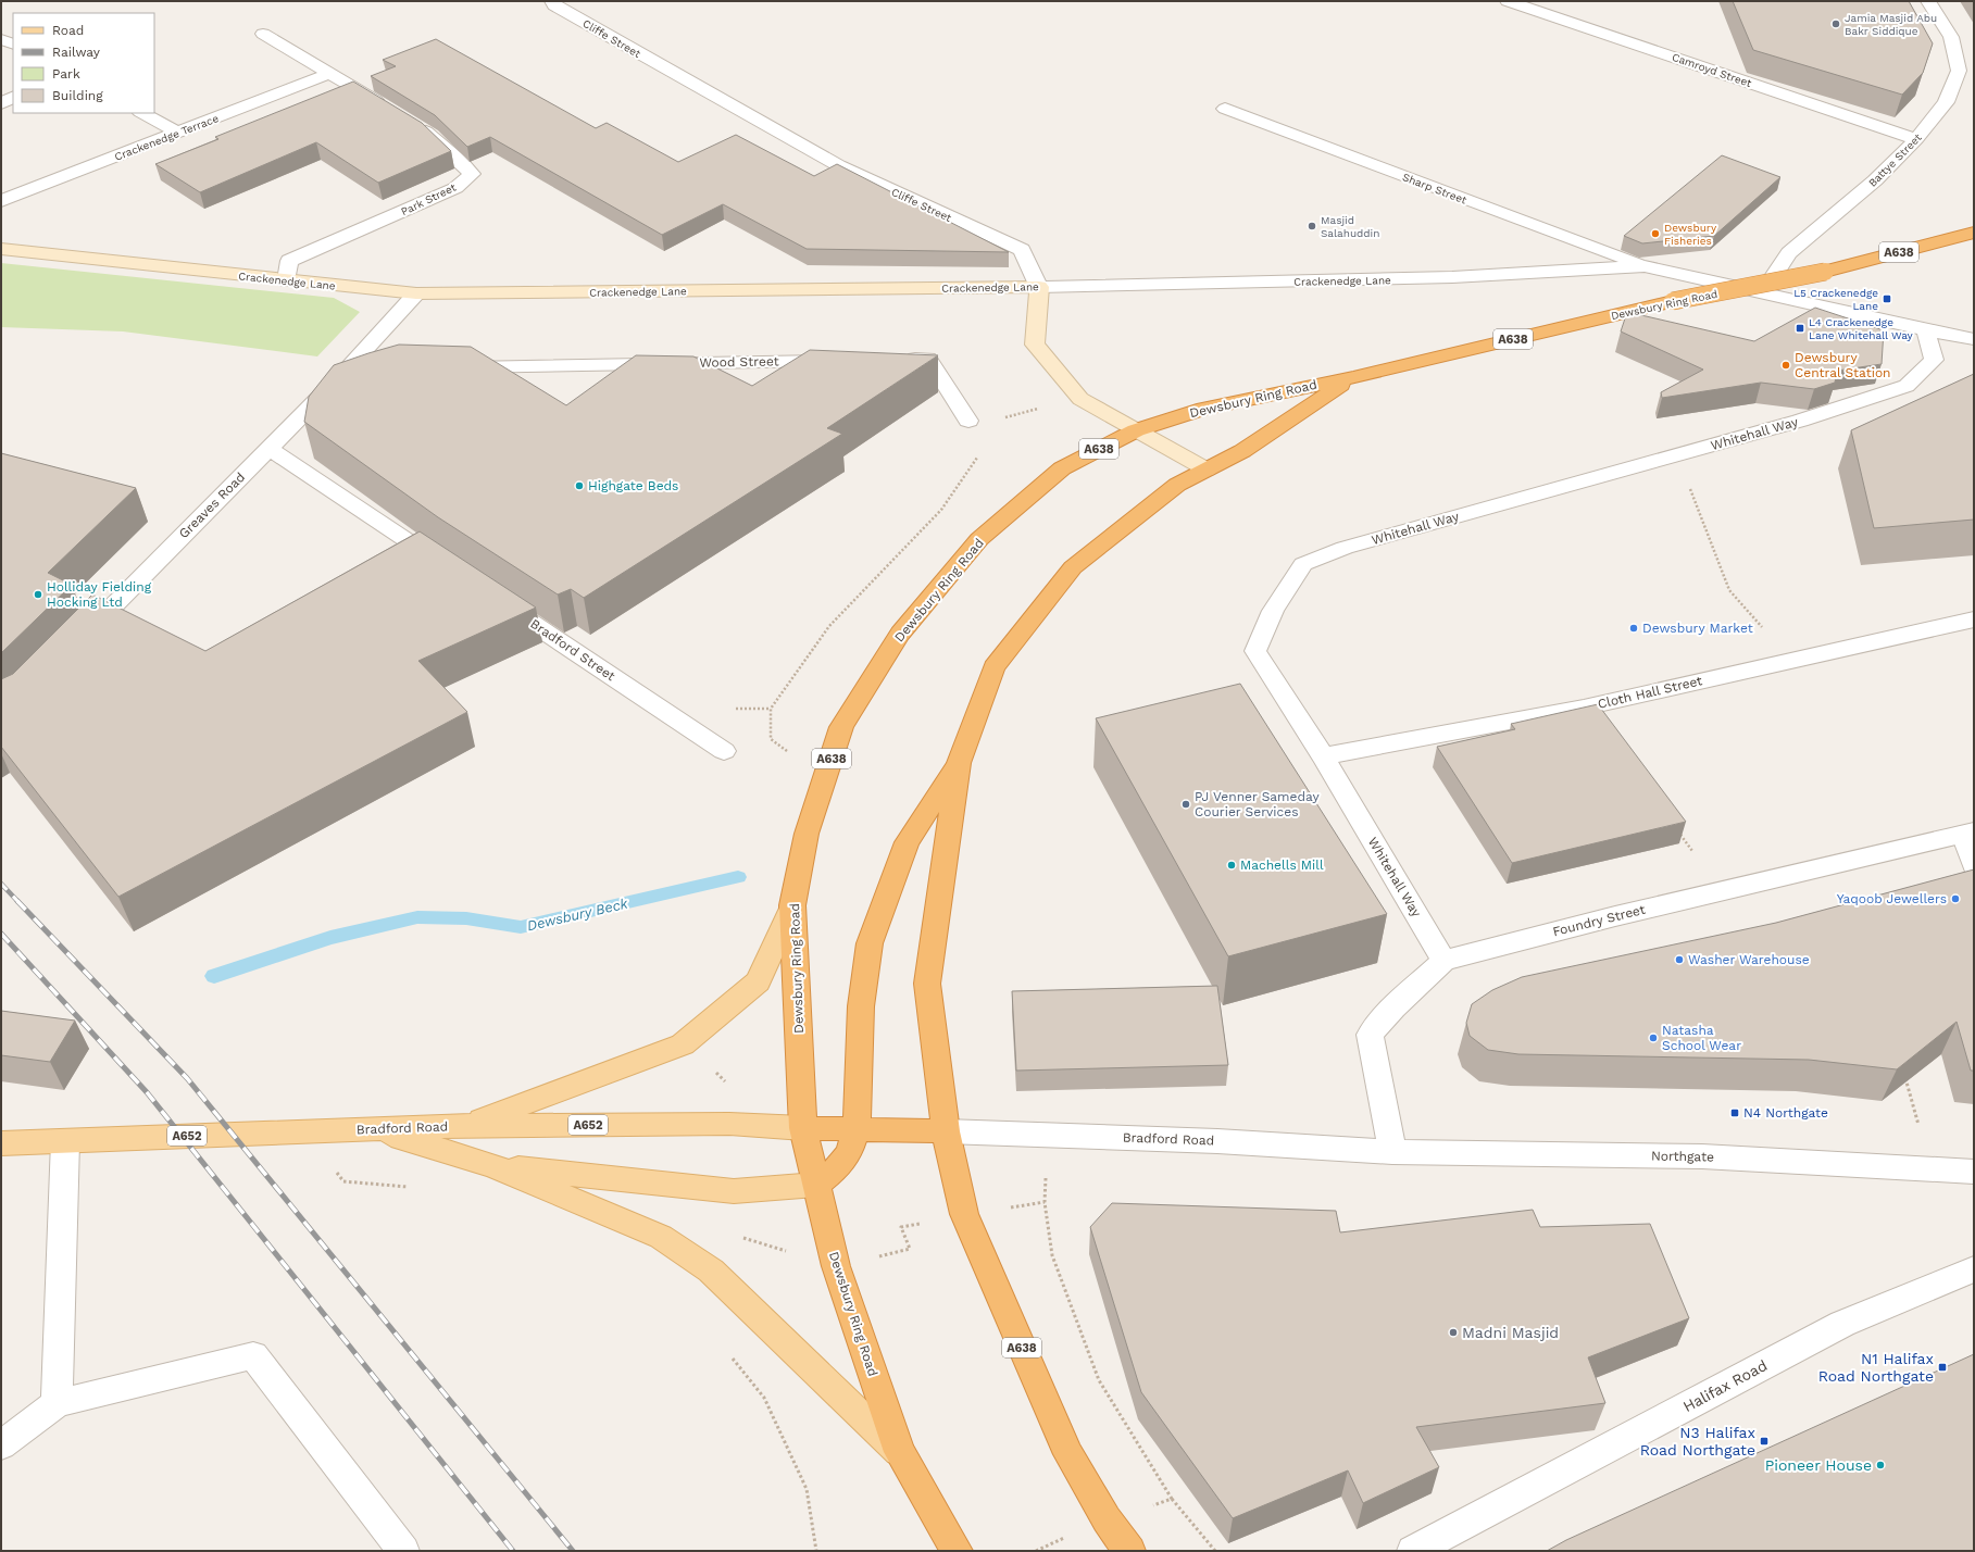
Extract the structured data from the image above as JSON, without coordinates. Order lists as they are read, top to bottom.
{
  "streets": {
    "highway": ["A638", "Dewsbury Ring Road"],
    "main road": ["A652", "Bradford Road"],
    "street": [
      "Cliffe Street",
      "Camroyd Street",
      "Crackenedge Terrace",
      "Battye Street",
      "Sharp Street",
      "Park Street",
      "Crackenedge Lane",
      "Wood Street",
      "Whitehall Way",
      "Greaves Road",
      "Bradford Street",
      "Cloth Hall Street",
      "Foundry Street",
      "Northgate",
      "Halifax Road"
    ]
  },
  "crossings": [
    ["Cliffe Street", "Crackenedge Lane"],
    ["Cliffe Street", "Dewsbury Ring Road"],
    ["Camroyd Street", "Battye Street"],
    ["Battye Street", "Crackenedge Lane"],
    ["Sharp Street", "Crackenedge Lane"],
    ["Park Street", "Crackenedge Lane"],
    ["A638", "Dewsbury Ring Road"],
    ["A638", "Bradford Road"],
    ["Crackenedge Lane", "Whitehall Way"],
    ["Crackenedge Lane", "Greaves Road"],
    ["Dewsbury Ring Road", "Bradford Road"],
    ["Whitehall Way", "Cloth Hall Street"],
    ["Whitehall Way", "Foundry Street"],
    ["Foundry Street", "Bradford Road"],
    ["Foundry Street", "Northgate"],
    ["Bradford Road", "Northgate"]
  ],
  "water": ["Dewsbury Beck"],
  "places": {
    "other": [
      "Jamia Masjid Abu Bakr Siddique",
      "Masjid Salahuddin",
      "Dewsbury Fisheries",
      "Dewsbury Central Station",
      "Highgate Beds",
      "Holliday Fielding Hocking Ltd",
      "Dewsbury Market",
      "PJ Venner Sameday Courier Services",
      "Machells Mill",
      "Yaqoob Jewellers",
      "Washer Warehouse",
      "Natasha School Wear",
      "Madni Masjid",
      "Pioneer House"
    ],
    "transit": [
      "L5 Crackenedge Lane",
      "L4 Crackenedge Lane Whitehall Way",
      "N4 Northgate",
      "N1 Halifax Road Northgate",
      "N3 Halifax Road Northgate"
    ]
  },
  "legend": [
    "Road",
    "Railway",
    "Park",
    "Building"
  ]
}
